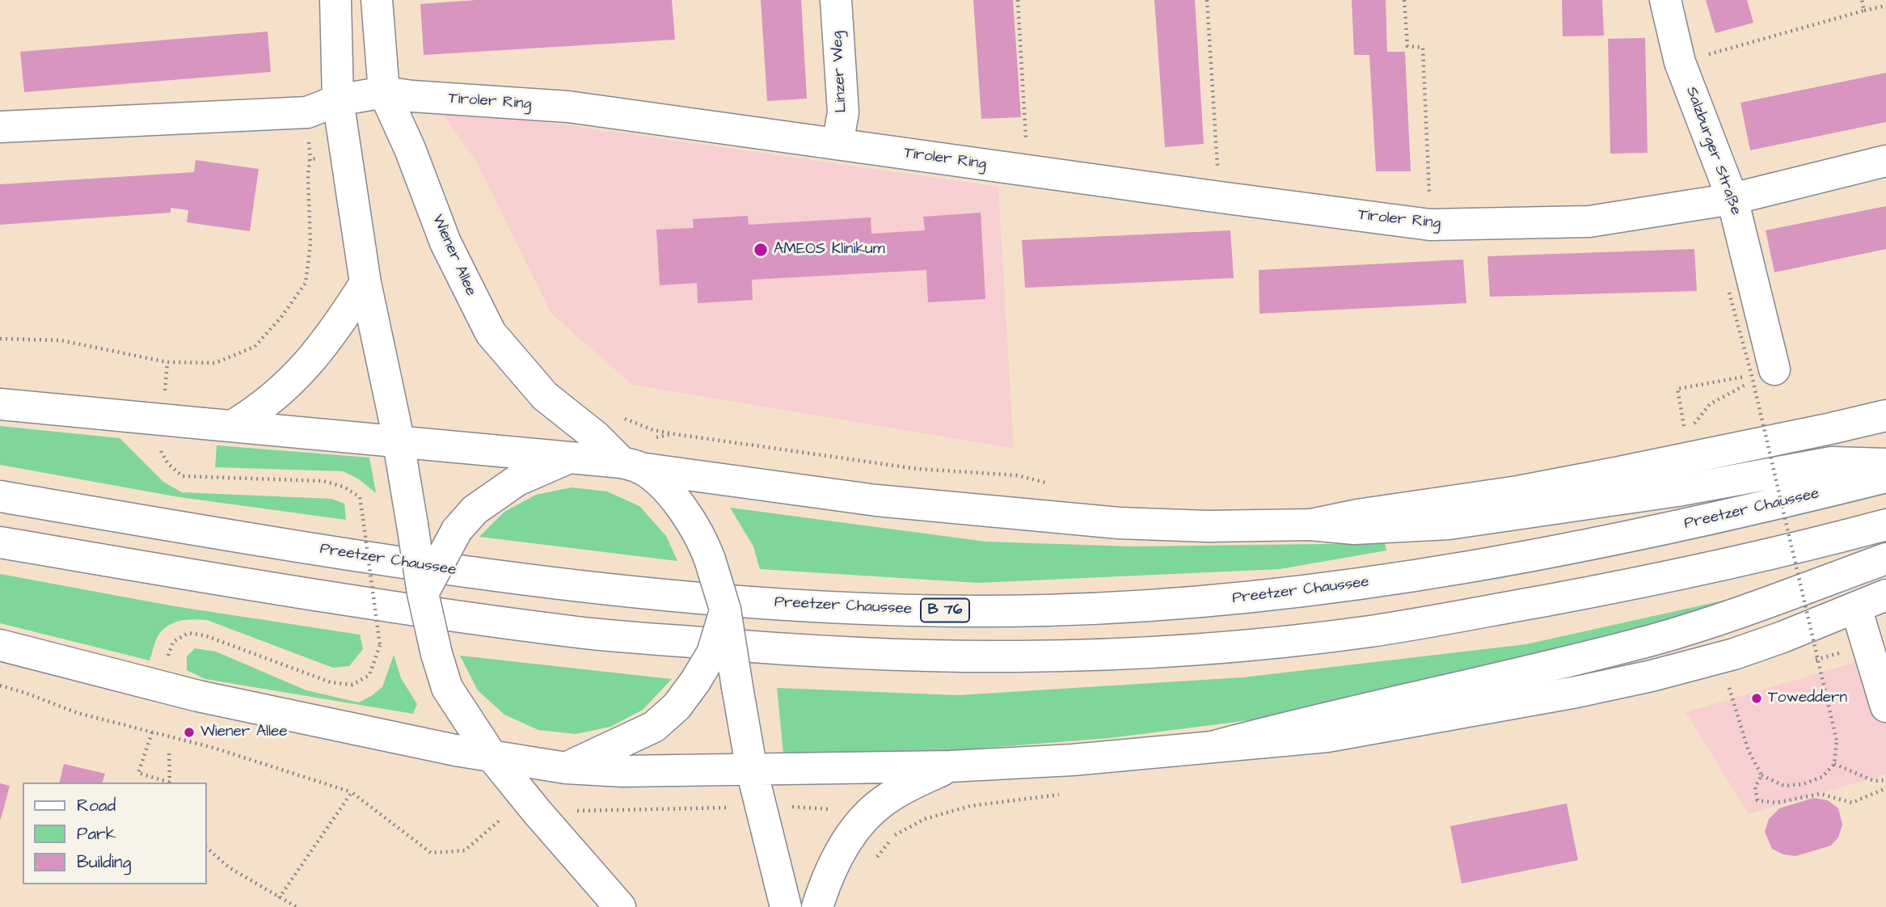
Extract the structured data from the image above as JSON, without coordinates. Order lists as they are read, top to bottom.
{
  "streets": {
    "main road": [
      "Linzer Weg",
      "Tiroler Ring",
      "Salzburger Straße",
      "Wiener Allee",
      "Preetzer Chaussee",
      "B 76"
    ]
  },
  "crossings": [
    ["Linzer Weg", "Tiroler Ring"],
    ["Tiroler Ring", "Salzburger Straße"],
    ["Tiroler Ring", "Wiener Allee"]
  ],
  "places": ["AMEOS Klinikum", "Toweddern", "Wiener Allee"],
  "legend": ["Road", "Park", "Building"]
}
